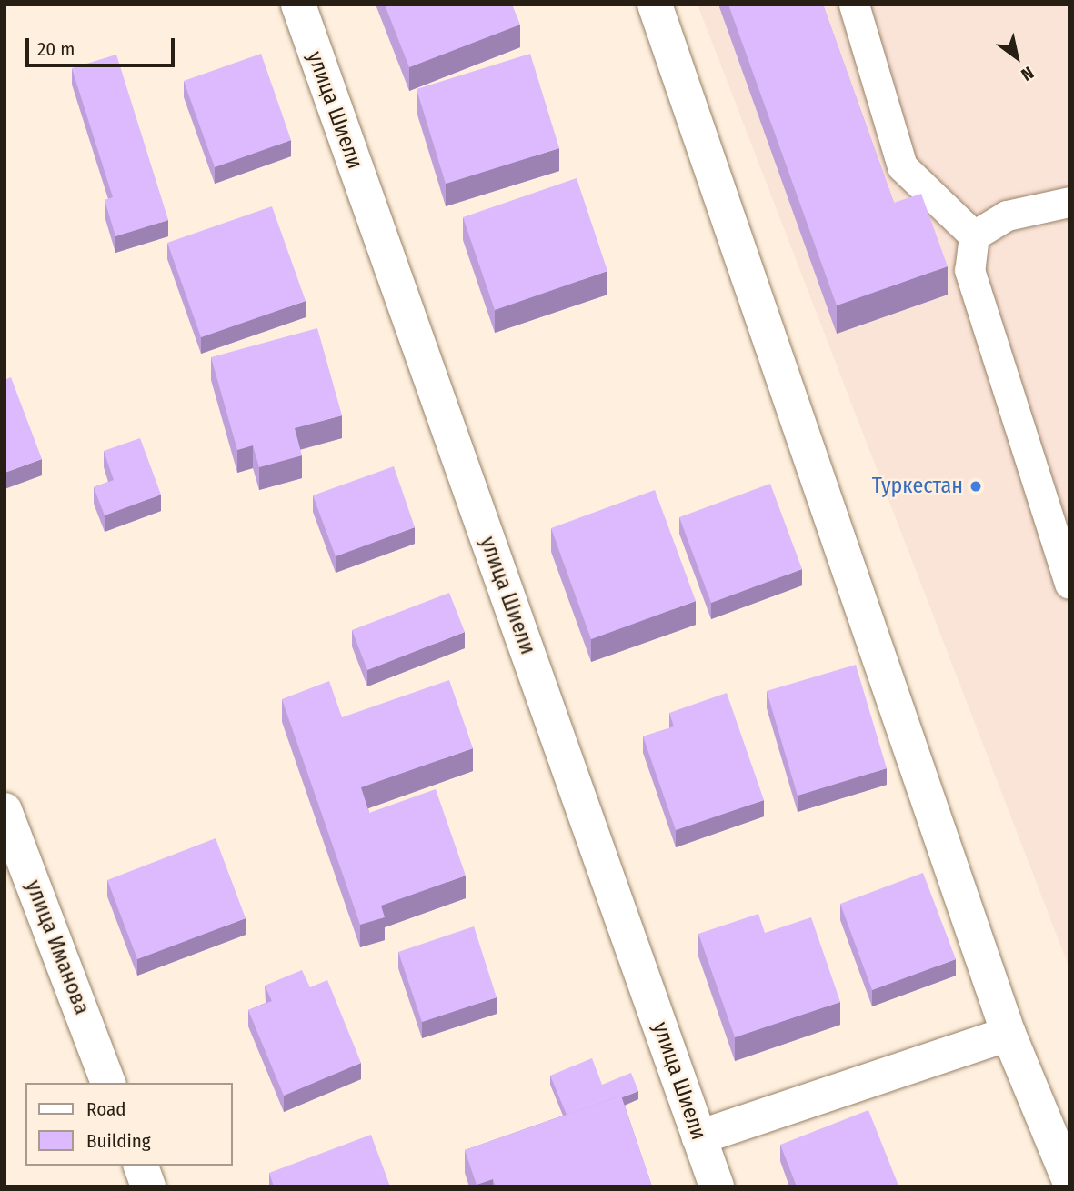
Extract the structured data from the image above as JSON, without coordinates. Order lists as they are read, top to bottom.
{
  "streets": {
    "street": ["улица Шиели", "улица Иманова"]
  },
  "places": ["Туркестан"],
  "legend": ["Road", "Building"],
  "scale_bar": "20 m",
  "north": "bottom right"
}
